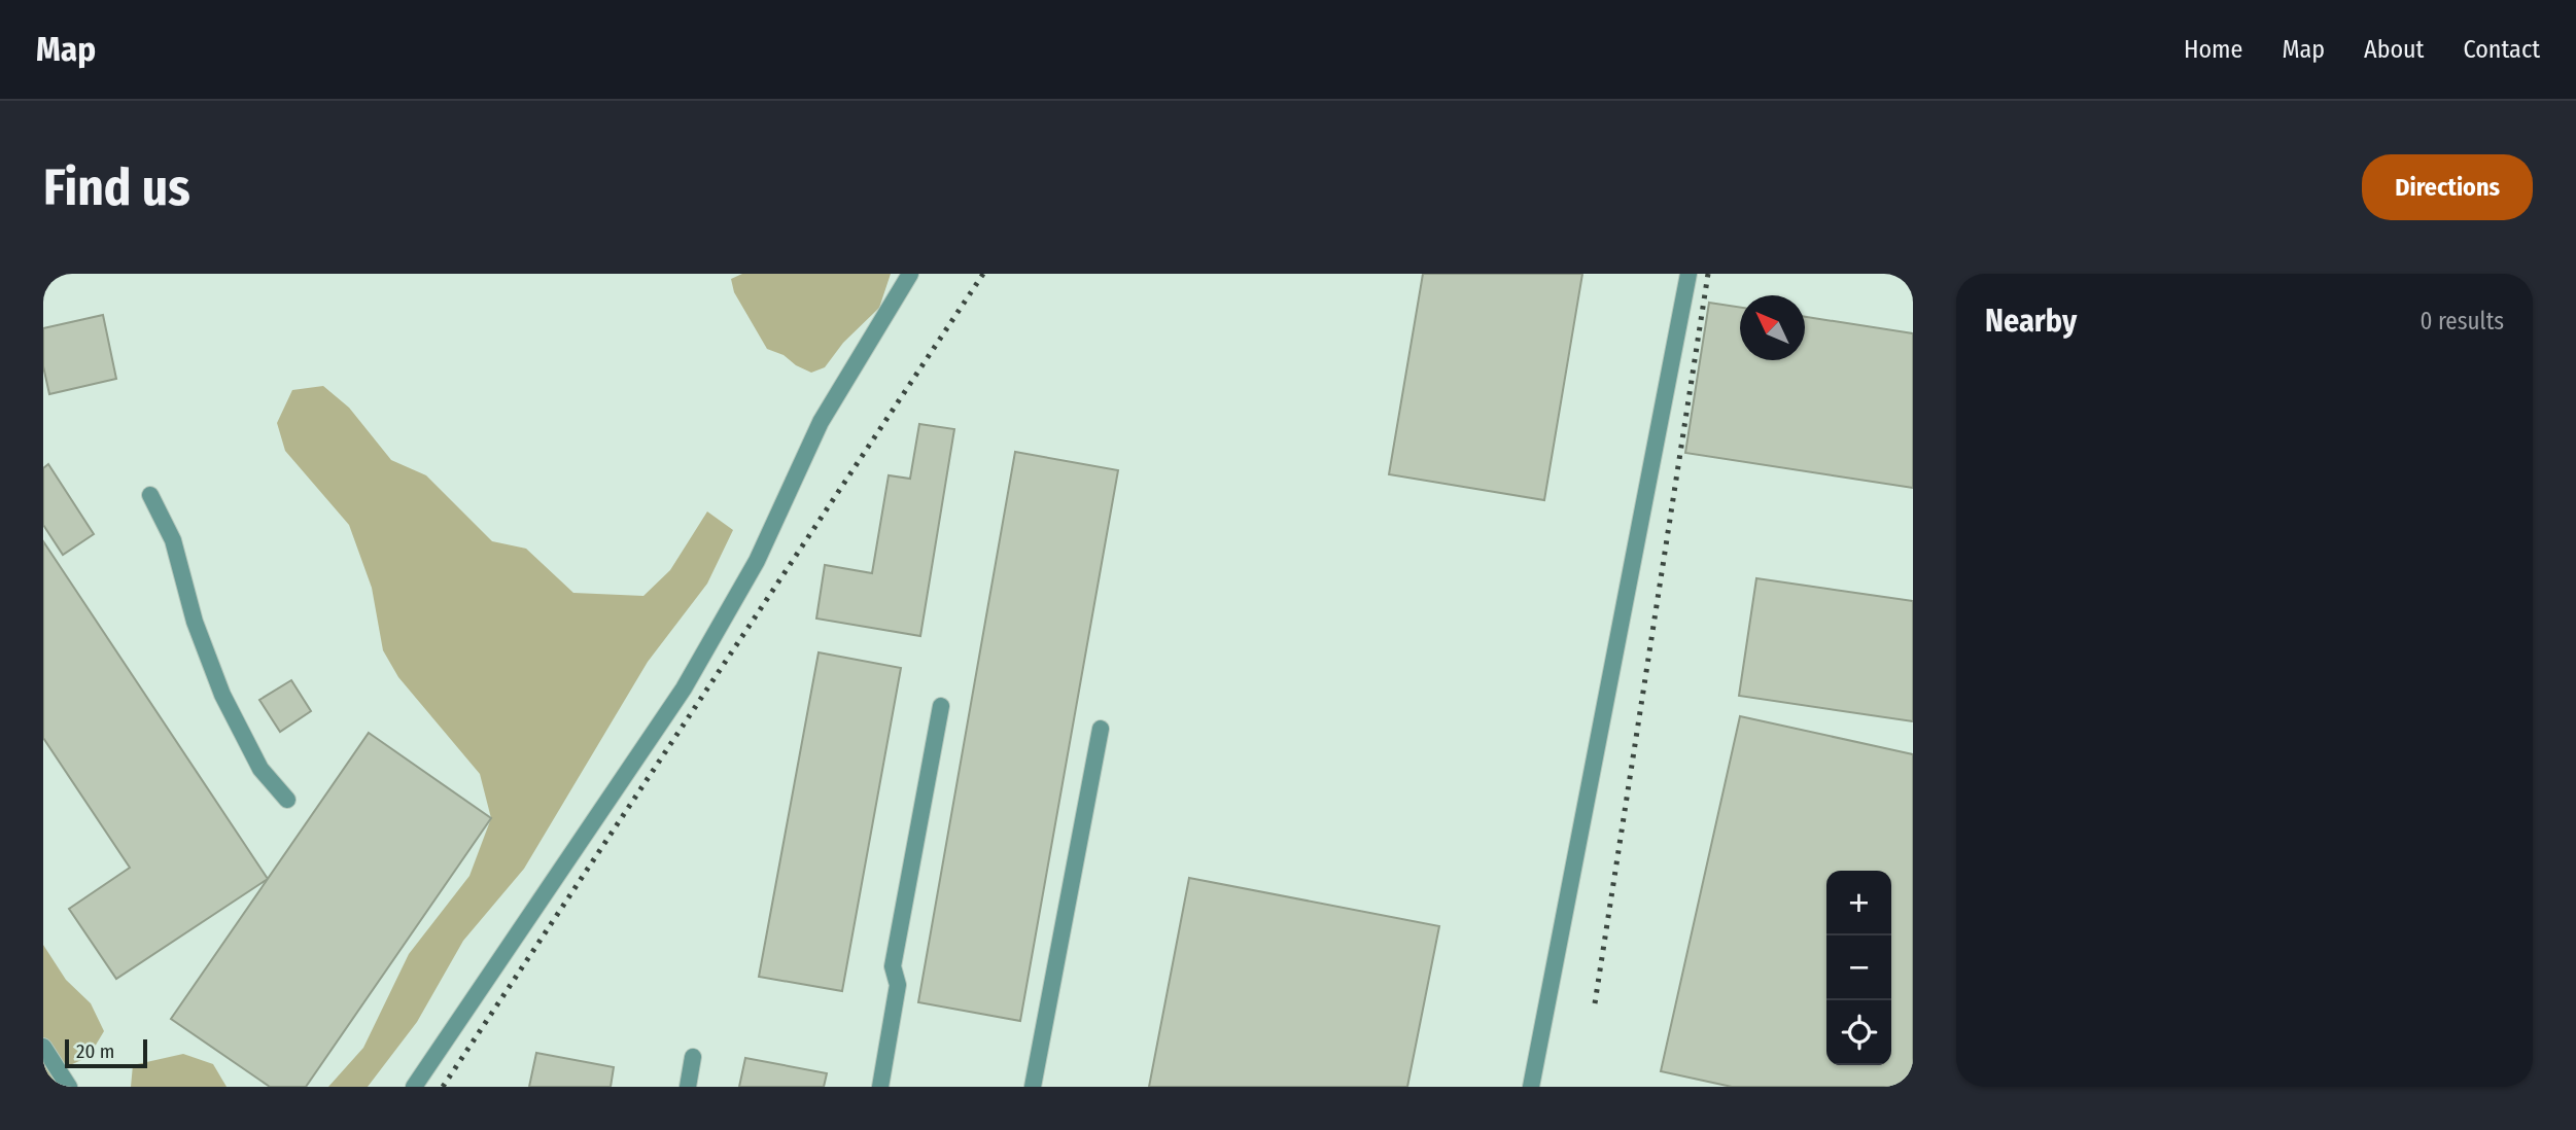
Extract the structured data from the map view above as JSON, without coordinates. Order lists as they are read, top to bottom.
{
  "scale_bar": "20 m",
  "north": "top left",
  "page": {
    "header": "Map",
    "nav": [
      "Home",
      "Map",
      "About",
      "Contact"
    ],
    "buttons": "Directions",
    "title": "Find us",
    "heading": ["Nearby", "0 results"],
    "map_buttons": ["+", "−"],
    "scale": "20 m"
  }
}
